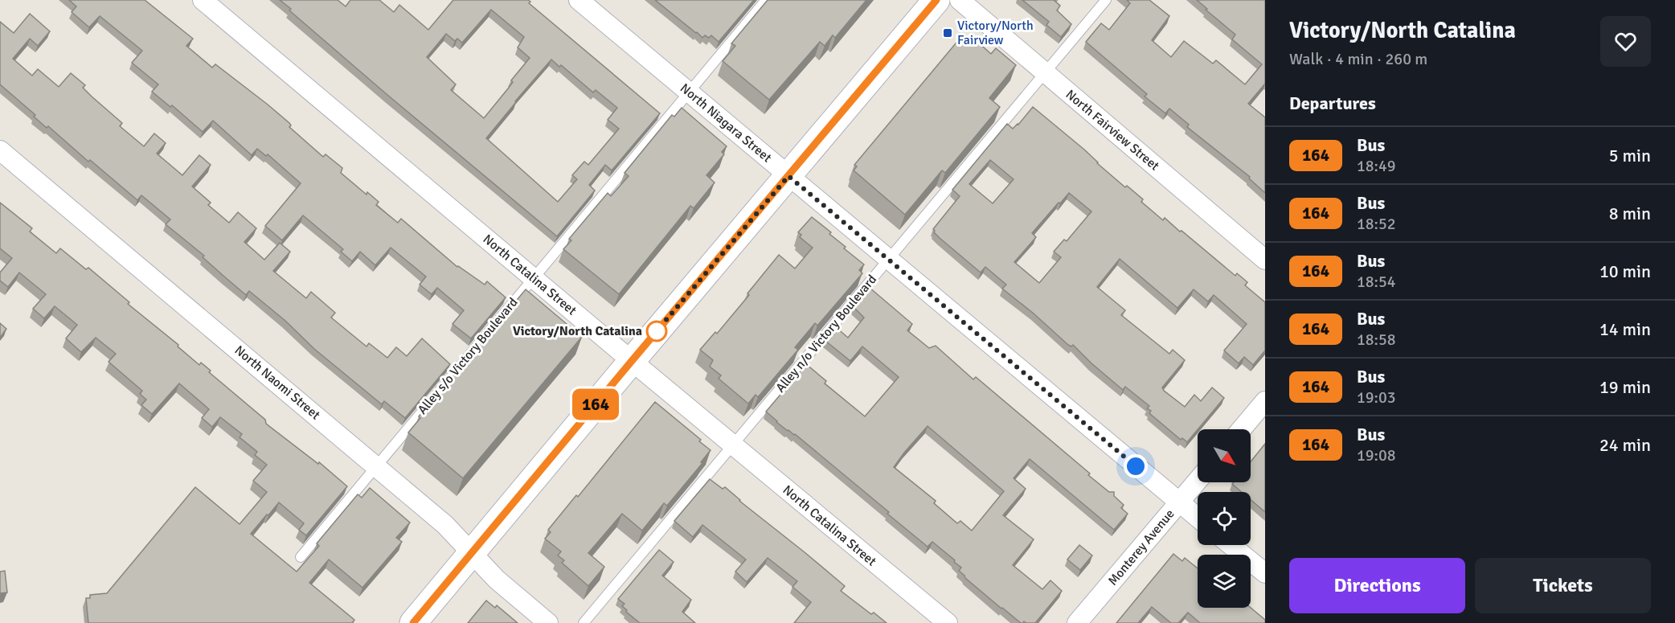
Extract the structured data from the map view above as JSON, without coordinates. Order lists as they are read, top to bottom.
{
  "streets": {
    "street": [
      "North Niagara Street",
      "North Fairview Street",
      "North Catalina Street",
      "North Naomi Street",
      "Monterey Avenue"
    ],
    "lane": ["Alley n/o Victory Boulevard", "Alley s/o Victory Boulevard"]
  },
  "crossings": [
    ["North Niagara Street", "Alley n/o Victory Boulevard"],
    ["North Niagara Street", "Alley s/o Victory Boulevard"],
    ["North Niagara Street", "Monterey Avenue"],
    ["North Fairview Street", "Alley n/o Victory Boulevard"],
    ["North Catalina Street", "Alley n/o Victory Boulevard"],
    ["North Catalina Street", "Alley s/o Victory Boulevard"],
    ["Alley s/o Victory Boulevard", "North Naomi Street"]
  ],
  "places": {
    "transit": ["Victory/North Fairview"],
    "other": ["Victory/North Catalina"]
  },
  "lines": ["bus line 164"],
  "north": "bottom right",
  "page": {
    "on_map": "164",
    "heading": [
      ["Victory/North Catalina", "Walk · 4 min · 260 m"],
      "Departures"
    ],
    "list": [
      {
        "mark": "164",
        "name": "Bus",
        "note": "18:49",
        "value": "5 min"
      },
      {
        "mark": "164",
        "name": "Bus",
        "note": "18:52",
        "value": "8 min"
      },
      {
        "mark": "164",
        "name": "Bus",
        "note": "18:54",
        "value": "10 min"
      },
      {
        "mark": "164",
        "name": "Bus",
        "note": "18:58",
        "value": "14 min"
      },
      {
        "mark": "164",
        "name": "Bus",
        "note": "19:03",
        "value": "19 min"
      },
      {
        "mark": "164",
        "name": "Bus",
        "note": "19:08",
        "value": "24 min"
      }
    ],
    "buttons": ["Directions", "Tickets"]
  }
}
